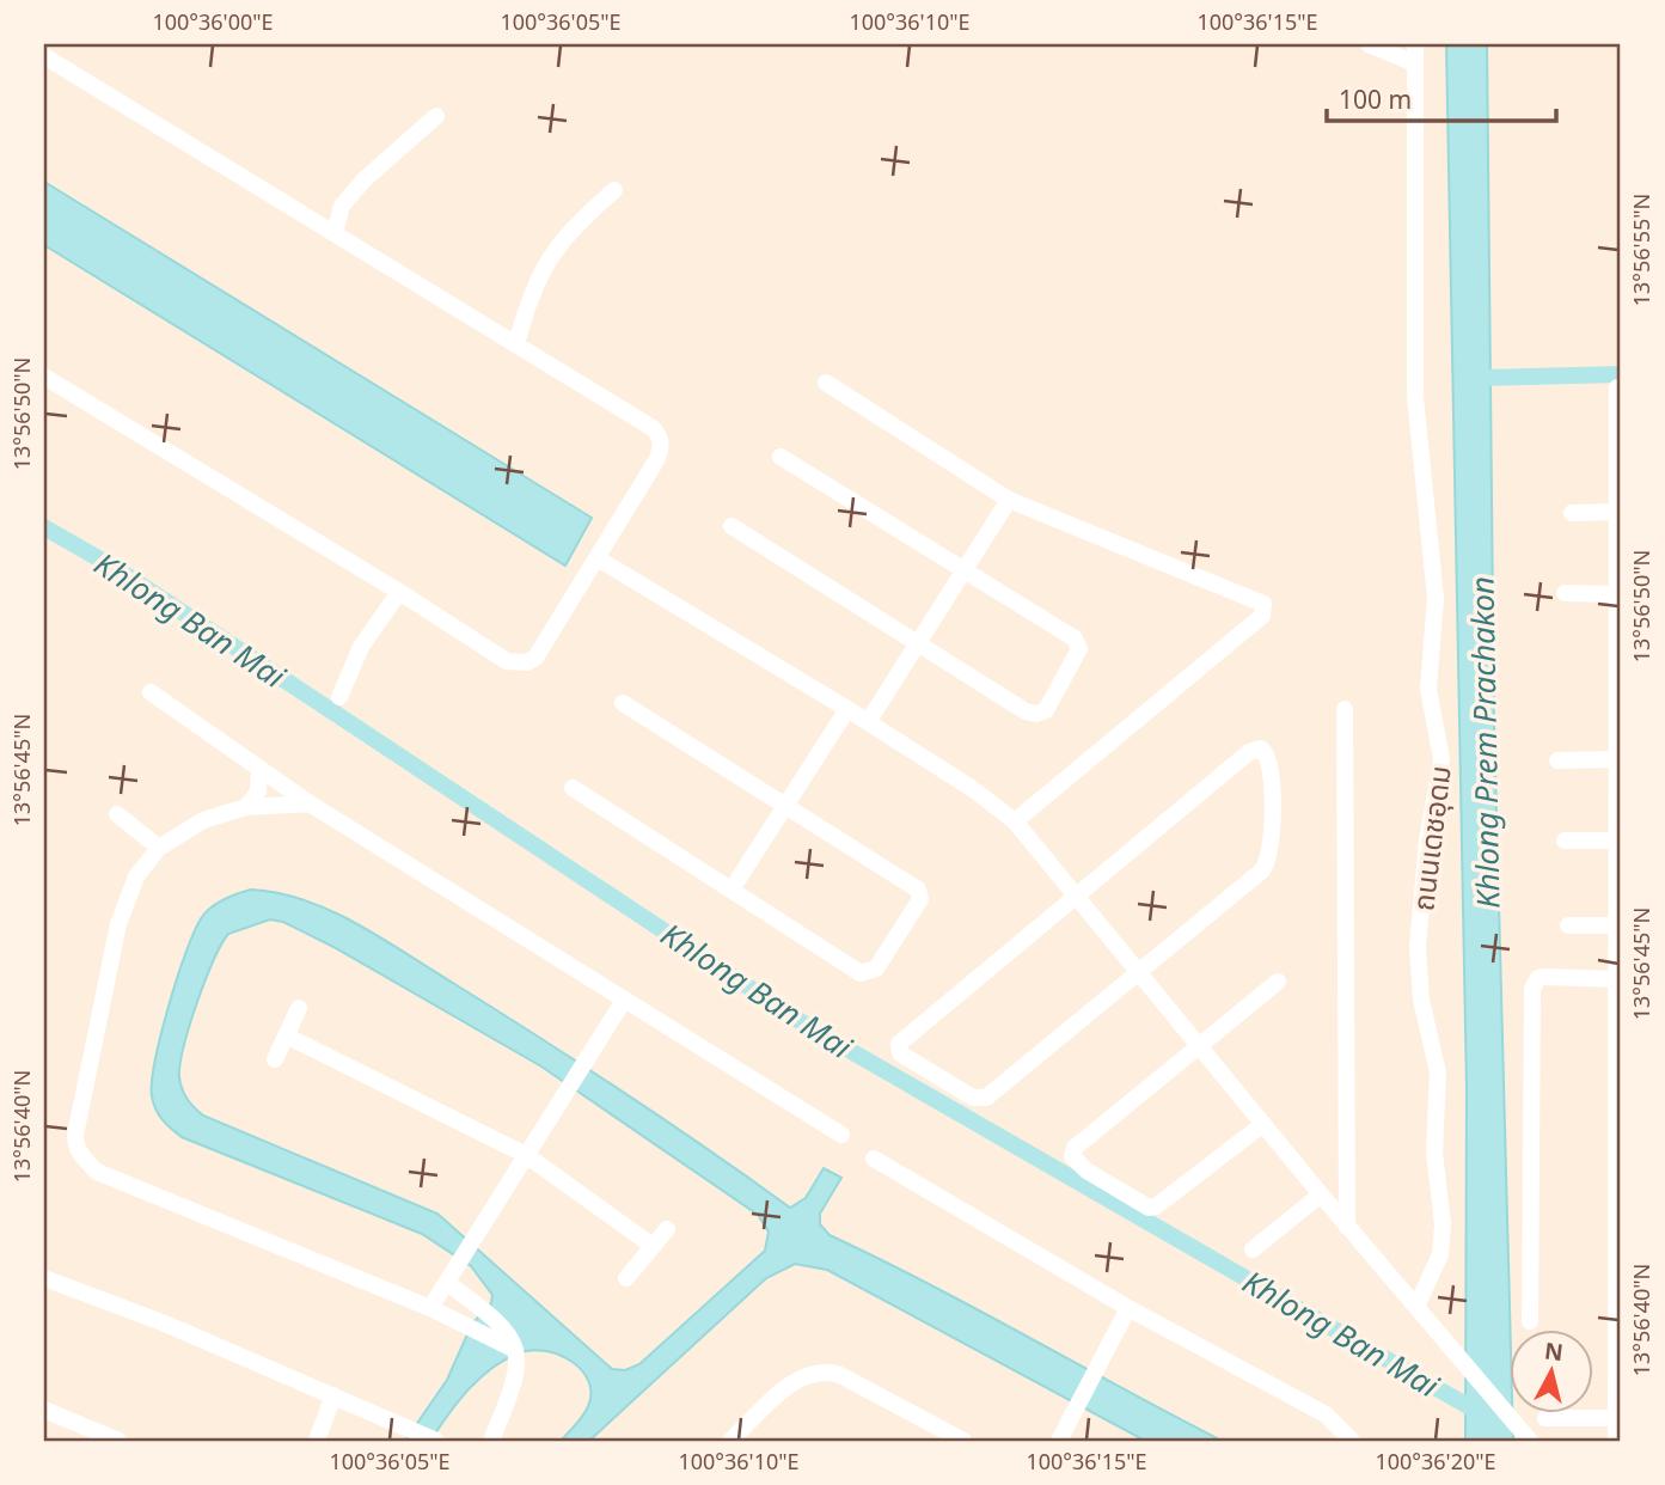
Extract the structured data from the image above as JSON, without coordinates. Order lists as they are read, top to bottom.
{
  "streets": {
    "street": ["ถนนเดชอุดม"]
  },
  "water": ["Khlong Ban Mai", "Khlong Prem Prachakon"],
  "scale_bar": "100 m",
  "north": "top",
  "coordinates": [
    "100°36'00\"E",
    "100°36'05\"E",
    "100°36'10\"E",
    "100°36'15\"E",
    "13°56'55\"N",
    "13°56'50\"N",
    "13°56'45\"N",
    "13°56'40\"N",
    "100°36'20\"E"
  ]
}
